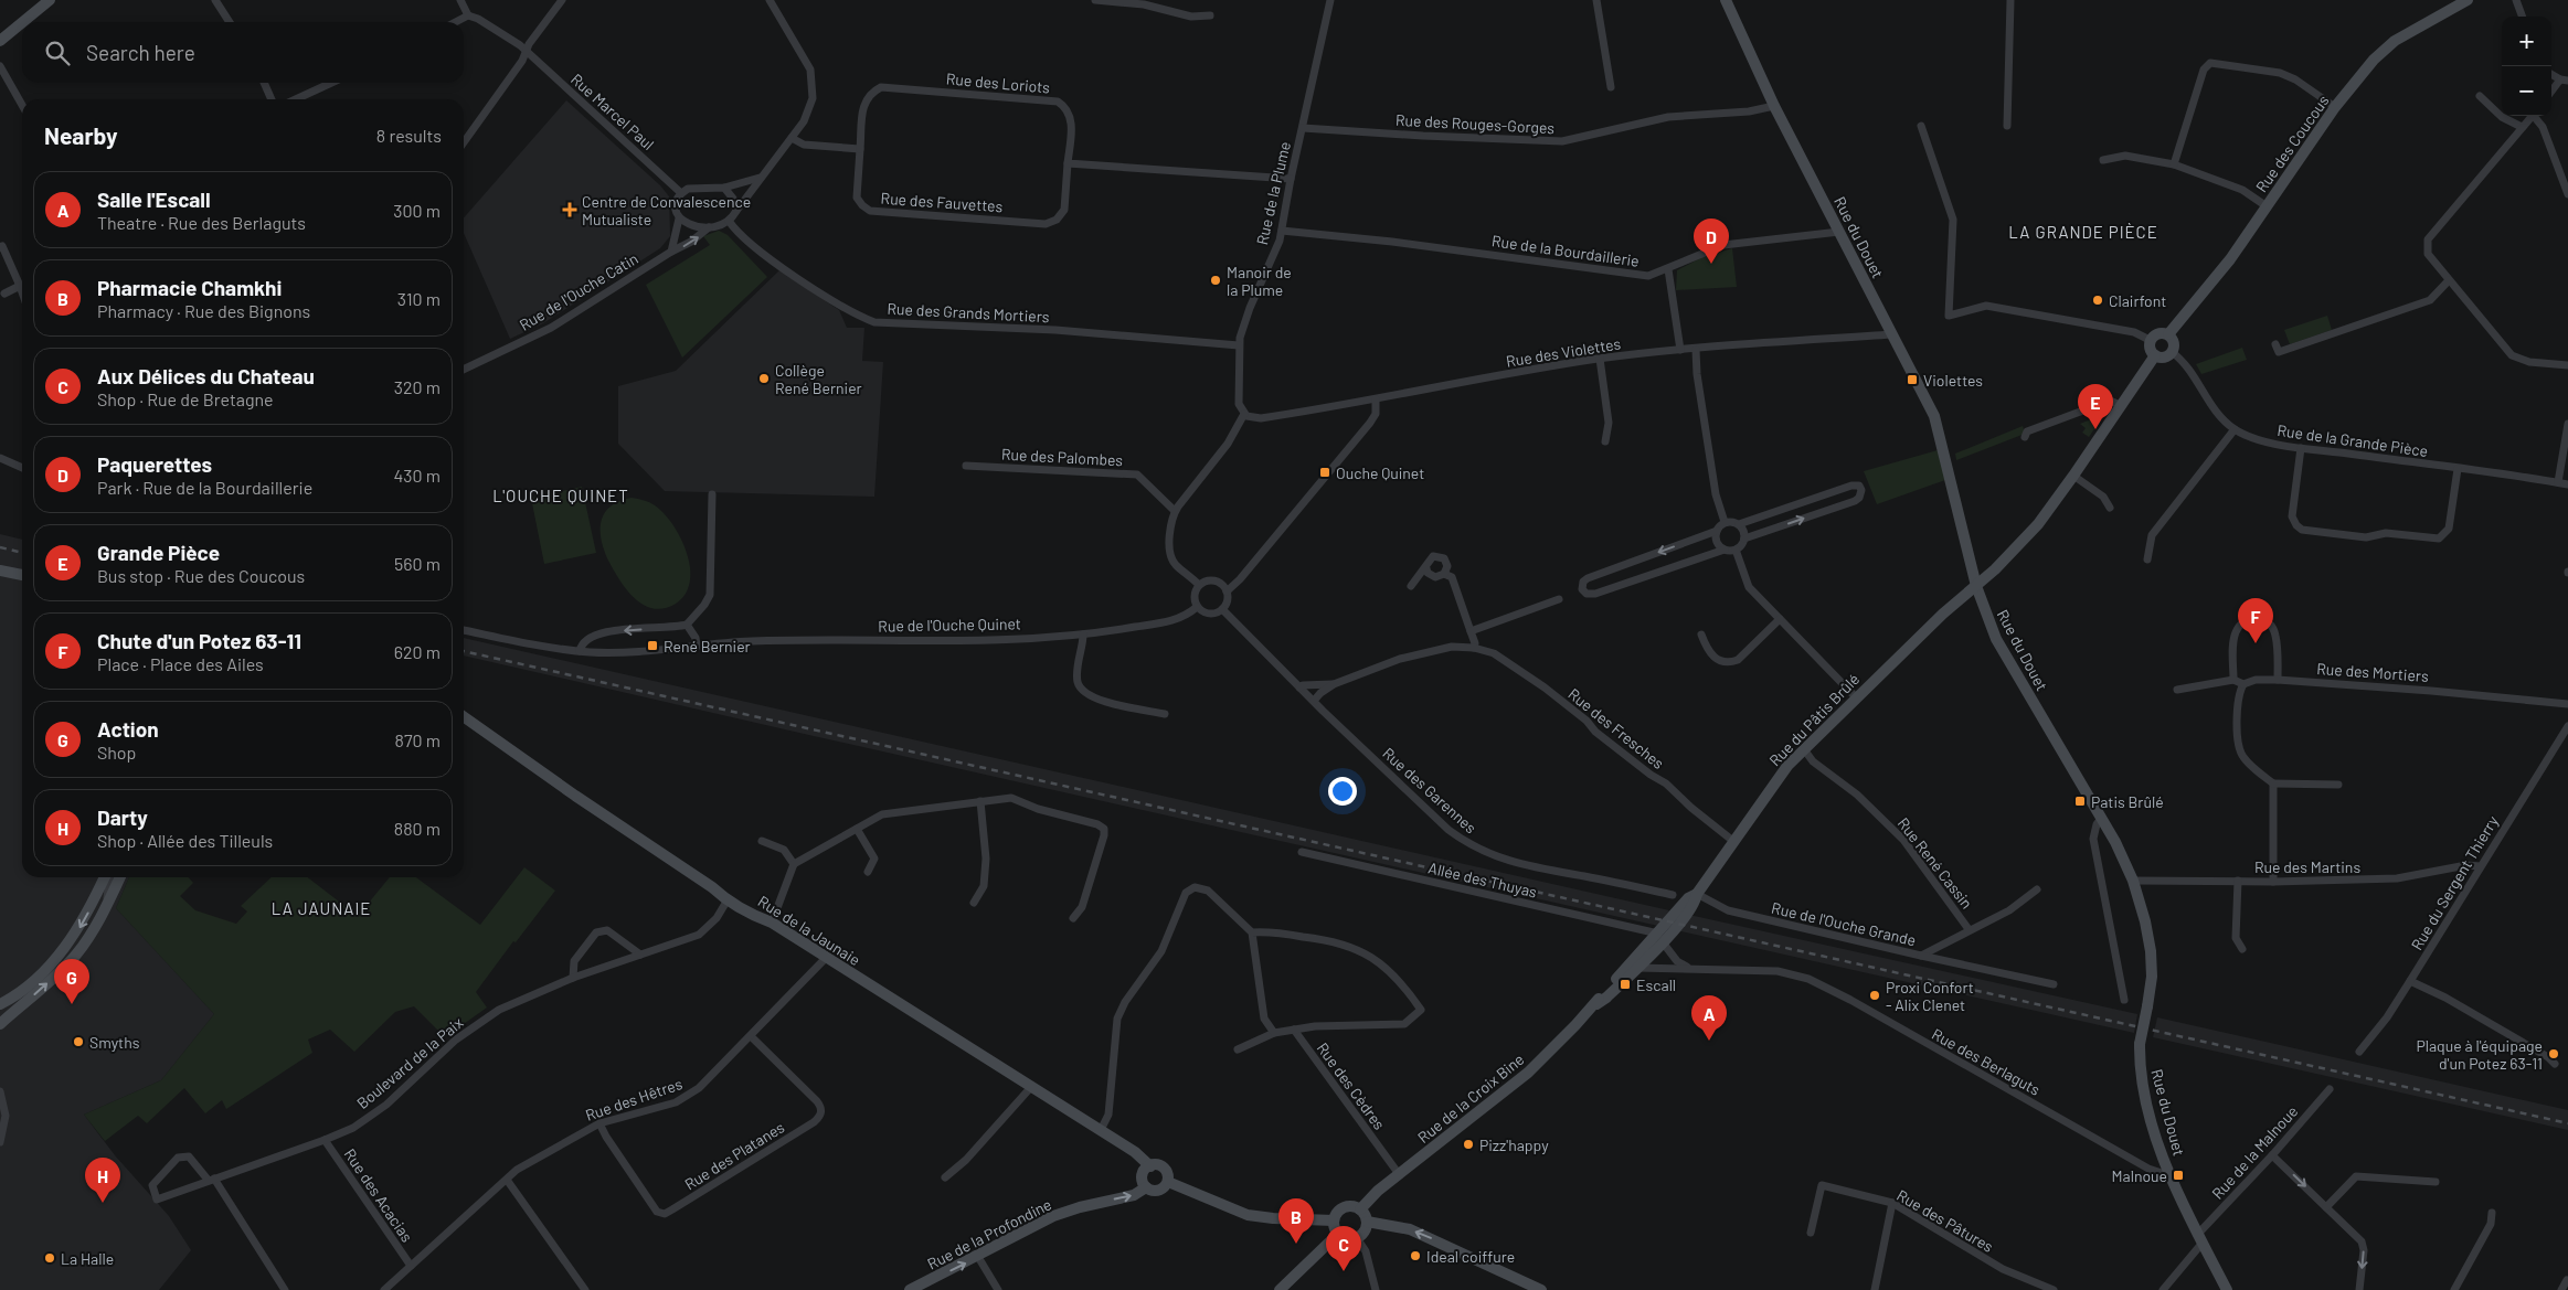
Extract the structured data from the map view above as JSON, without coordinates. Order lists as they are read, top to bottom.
{
  "streets": {
    "street": [
      "Rue des Loriots",
      "Rue Marcel Paul",
      "Rue des Rouges-Gorges",
      "Rue des Coucous",
      "Rue de la Plume",
      "Rue des Fauvettes",
      "Rue du Douet",
      "Rue de la Bourdaillerie",
      "Rue de l'Ouche Catin",
      "Rue des Grands Mortiers",
      "Rue des Violettes",
      "Rue de la Grande Pièce",
      "Rue des Palombes",
      "Rue de l'Ouche Quinet",
      "Rue des Mortiers",
      "Rue du Pâtis Brûlé",
      "Rue des Fresches",
      "Rue des Garennes",
      "Rue René Cassin",
      "Rue des Martins",
      "Allée des Thuyas",
      "Rue du Sergent Thierry",
      "Rue de l'Ouche Grande",
      "Rue de la Jaunaie",
      "Rue des Berlaguts",
      "Boulevard de la Paix",
      "Rue des Cèdres",
      "Rue de la Croix Bine",
      "Rue des Hêtres",
      "Rue de la Malnoue",
      "Rue des Platanes",
      "Rue des Acacias",
      "Rue des Pâtures",
      "Rue de la Profondine"
    ]
  },
  "crossings": [
    ["Rue des Loriots", "Rue des Fauvettes"],
    ["Rue Marcel Paul", "Rue de l'Ouche Catin"],
    ["Rue Marcel Paul", "Rue des Grands Mortiers"],
    ["Rue des Rouges-Gorges", "Rue de la Plume"],
    ["Rue des Rouges-Gorges", "Rue du Douet"],
    ["Rue des Coucous", "Rue de la Grande Pièce"],
    ["Rue de la Plume", "Rue de la Bourdaillerie"],
    ["Rue de la Plume", "Rue des Grands Mortiers"],
    ["Rue de la Plume", "Rue des Violettes"],
    ["Rue du Douet", "Rue de la Bourdaillerie"],
    ["Rue du Douet", "Rue des Violettes"],
    ["Rue du Douet", "Rue du Pâtis Brûlé"],
    ["Rue du Douet", "Rue des Martins"],
    ["Rue du Douet", "Rue des Berlaguts"],
    ["Rue du Douet", "Rue de la Malnoue"],
    ["Rue de l'Ouche Catin", "Rue des Grands Mortiers"],
    ["Rue de l'Ouche Quinet", "Rue des Garennes"],
    ["Rue du Pâtis Brûlé", "Rue des Fresches"],
    ["Rue du Pâtis Brûlé", "Rue René Cassin"],
    ["Rue du Pâtis Brûlé", "Allée des Thuyas"],
    ["Rue du Pâtis Brûlé", "Rue de l'Ouche Grande"],
    ["Rue du Pâtis Brûlé", "Rue de la Croix Bine"],
    ["Rue des Fresches", "Rue des Garennes"],
    ["Rue René Cassin", "Rue de l'Ouche Grande"],
    ["Rue des Martins", "Rue du Sergent Thierry"],
    ["Allée des Thuyas", "Rue de la Croix Bine"],
    ["Rue de la Jaunaie", "Boulevard de la Paix"],
    ["Rue de la Jaunaie", "Rue des Hêtres"],
    ["Rue de la Jaunaie", "Rue de la Profondine"],
    ["Rue des Berlaguts", "Rue de la Croix Bine"],
    ["Boulevard de la Paix", "Rue des Acacias"],
    ["Rue des Cèdres", "Rue de la Croix Bine"],
    ["Rue des Hêtres", "Rue des Platanes"],
    ["Rue des Hêtres", "Rue des Acacias"]
  ],
  "one_way": ["Rue de la Profondine"],
  "districts": ["LA GRANDE PIÈCE", "L'OUCHE QUINET", "LA JAUNAIE"],
  "places": {
    "health": ["Centre de Convalescence Mutualiste"],
    "other": [
      "Manoir de la Plume",
      "Clairfont",
      "Collège René Bernier",
      "Proxi Confort - Alix Clenet",
      "Smyths",
      "Plaque à l'équipage d'un Potez 63-11",
      "Pizz'happy",
      "Ideal coiffure",
      "La Halle"
    ],
    "transit": [
      "Violettes",
      "Ouche Quinet",
      "René Bernier",
      "Patis Brûlé",
      "Escall",
      "Malnoue"
    ]
  },
  "page": {
    "map_buttons": ["+", "−"],
    "search": "Search here",
    "heading": ["Nearby", "8 results"],
    "list": [
      {
        "mark": "A",
        "name": "Salle l'Escall",
        "note": "Theatre · Rue des Berlaguts",
        "value": "300 m"
      },
      {
        "mark": "B",
        "name": "Pharmacie Chamkhi",
        "note": "Pharmacy · Rue des Bignons",
        "value": "310 m"
      },
      {
        "mark": "C",
        "name": "Aux Délices du Chateau",
        "note": "Shop · Rue de Bretagne",
        "value": "320 m"
      },
      {
        "mark": "D",
        "name": "Paquerettes",
        "note": "Park · Rue de la Bourdaillerie",
        "value": "430 m"
      },
      {
        "mark": "E",
        "name": "Grande Pièce",
        "note": "Bus stop · Rue des Coucous",
        "value": "560 m"
      },
      {
        "mark": "F",
        "name": "Chute d'un Potez 63-11",
        "note": "Place · Place des Ailes",
        "value": "620 m"
      },
      {
        "mark": "G",
        "name": "Action",
        "note": "Shop",
        "value": "870 m"
      },
      {
        "mark": "H",
        "name": "Darty",
        "note": "Shop · Allée des Tilleuls",
        "value": "880 m"
      }
    ],
    "pins": [
      "D",
      "E",
      "F",
      "G",
      "A",
      "H",
      "B",
      "C"
    ]
  }
}
